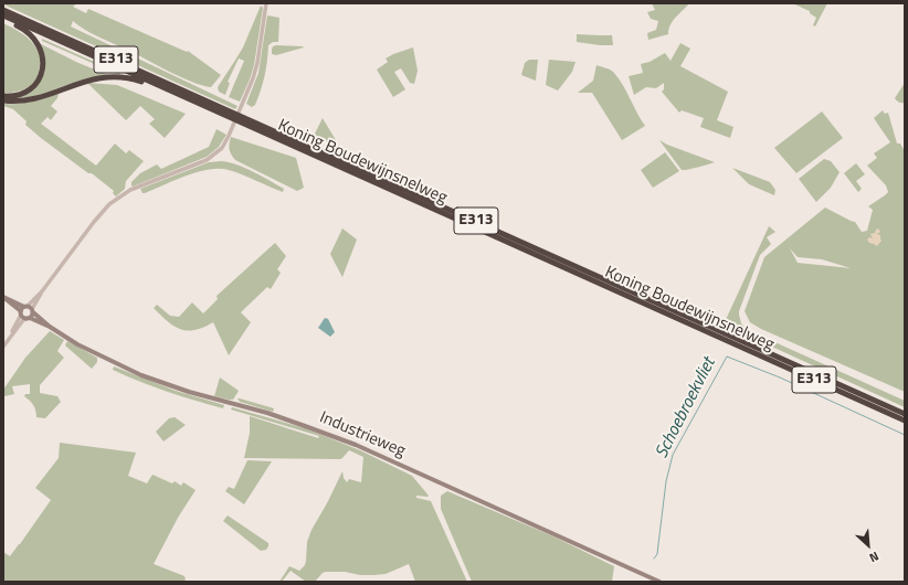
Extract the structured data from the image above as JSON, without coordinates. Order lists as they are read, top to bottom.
{
  "streets": {
    "highway": ["E313", "Koning Boudewijnsnelweg"],
    "main road": ["Industrieweg"]
  },
  "water": ["Schoebroekvliet"],
  "north": "bottom right"
}
